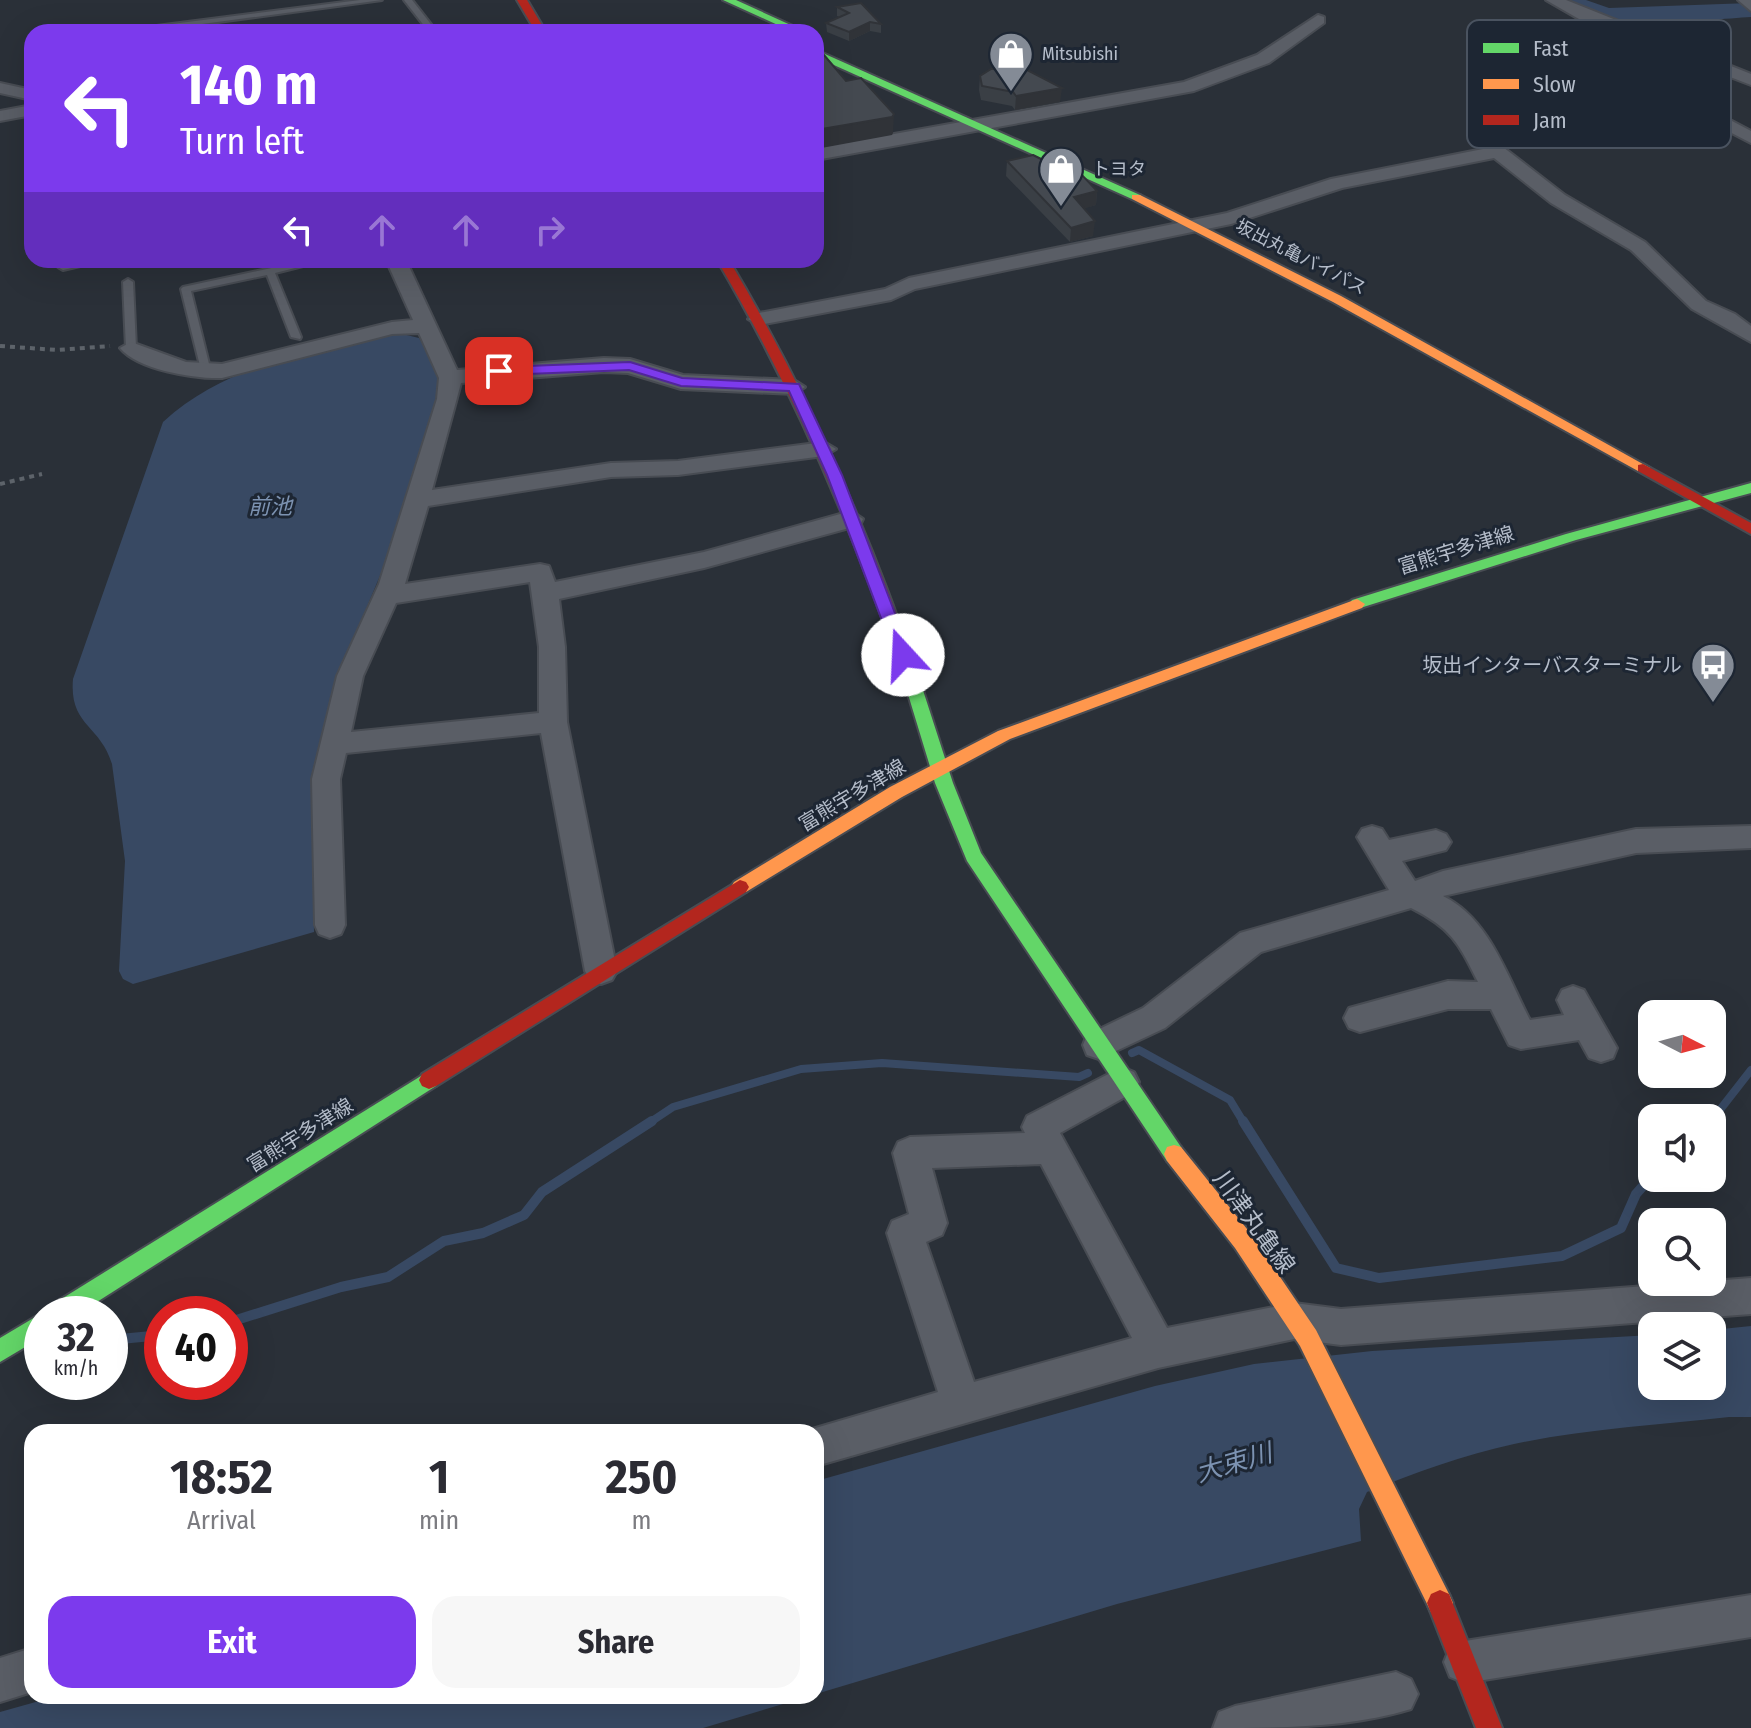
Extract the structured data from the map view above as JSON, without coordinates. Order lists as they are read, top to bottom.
{
  "streets": {
    "main road": ["坂出丸亀バイパス", "富熊宇多津線", "川津丸亀線"]
  },
  "crossings": [
    ["坂出丸亀バイパス", "富熊宇多津線"],
    ["富熊宇多津線", "川津丸亀線"]
  ],
  "water": ["前池", "大束川"],
  "places": {
    "shop": ["Mitsubishi", "トヨタ"],
    "bus stop": ["坂出インターバスターミナル"]
  },
  "legend": ["Fast", "Slow", "Jam"],
  "north": "right",
  "page": {
    "turn": ["140 m", "Turn left"],
    "speed": "32 km/h",
    "limit": "40",
    "eta": [
      "18:52",
      "Arrival",
      "1",
      "min",
      "250",
      "m"
    ],
    "buttons": ["Exit", "Share"]
  }
}
